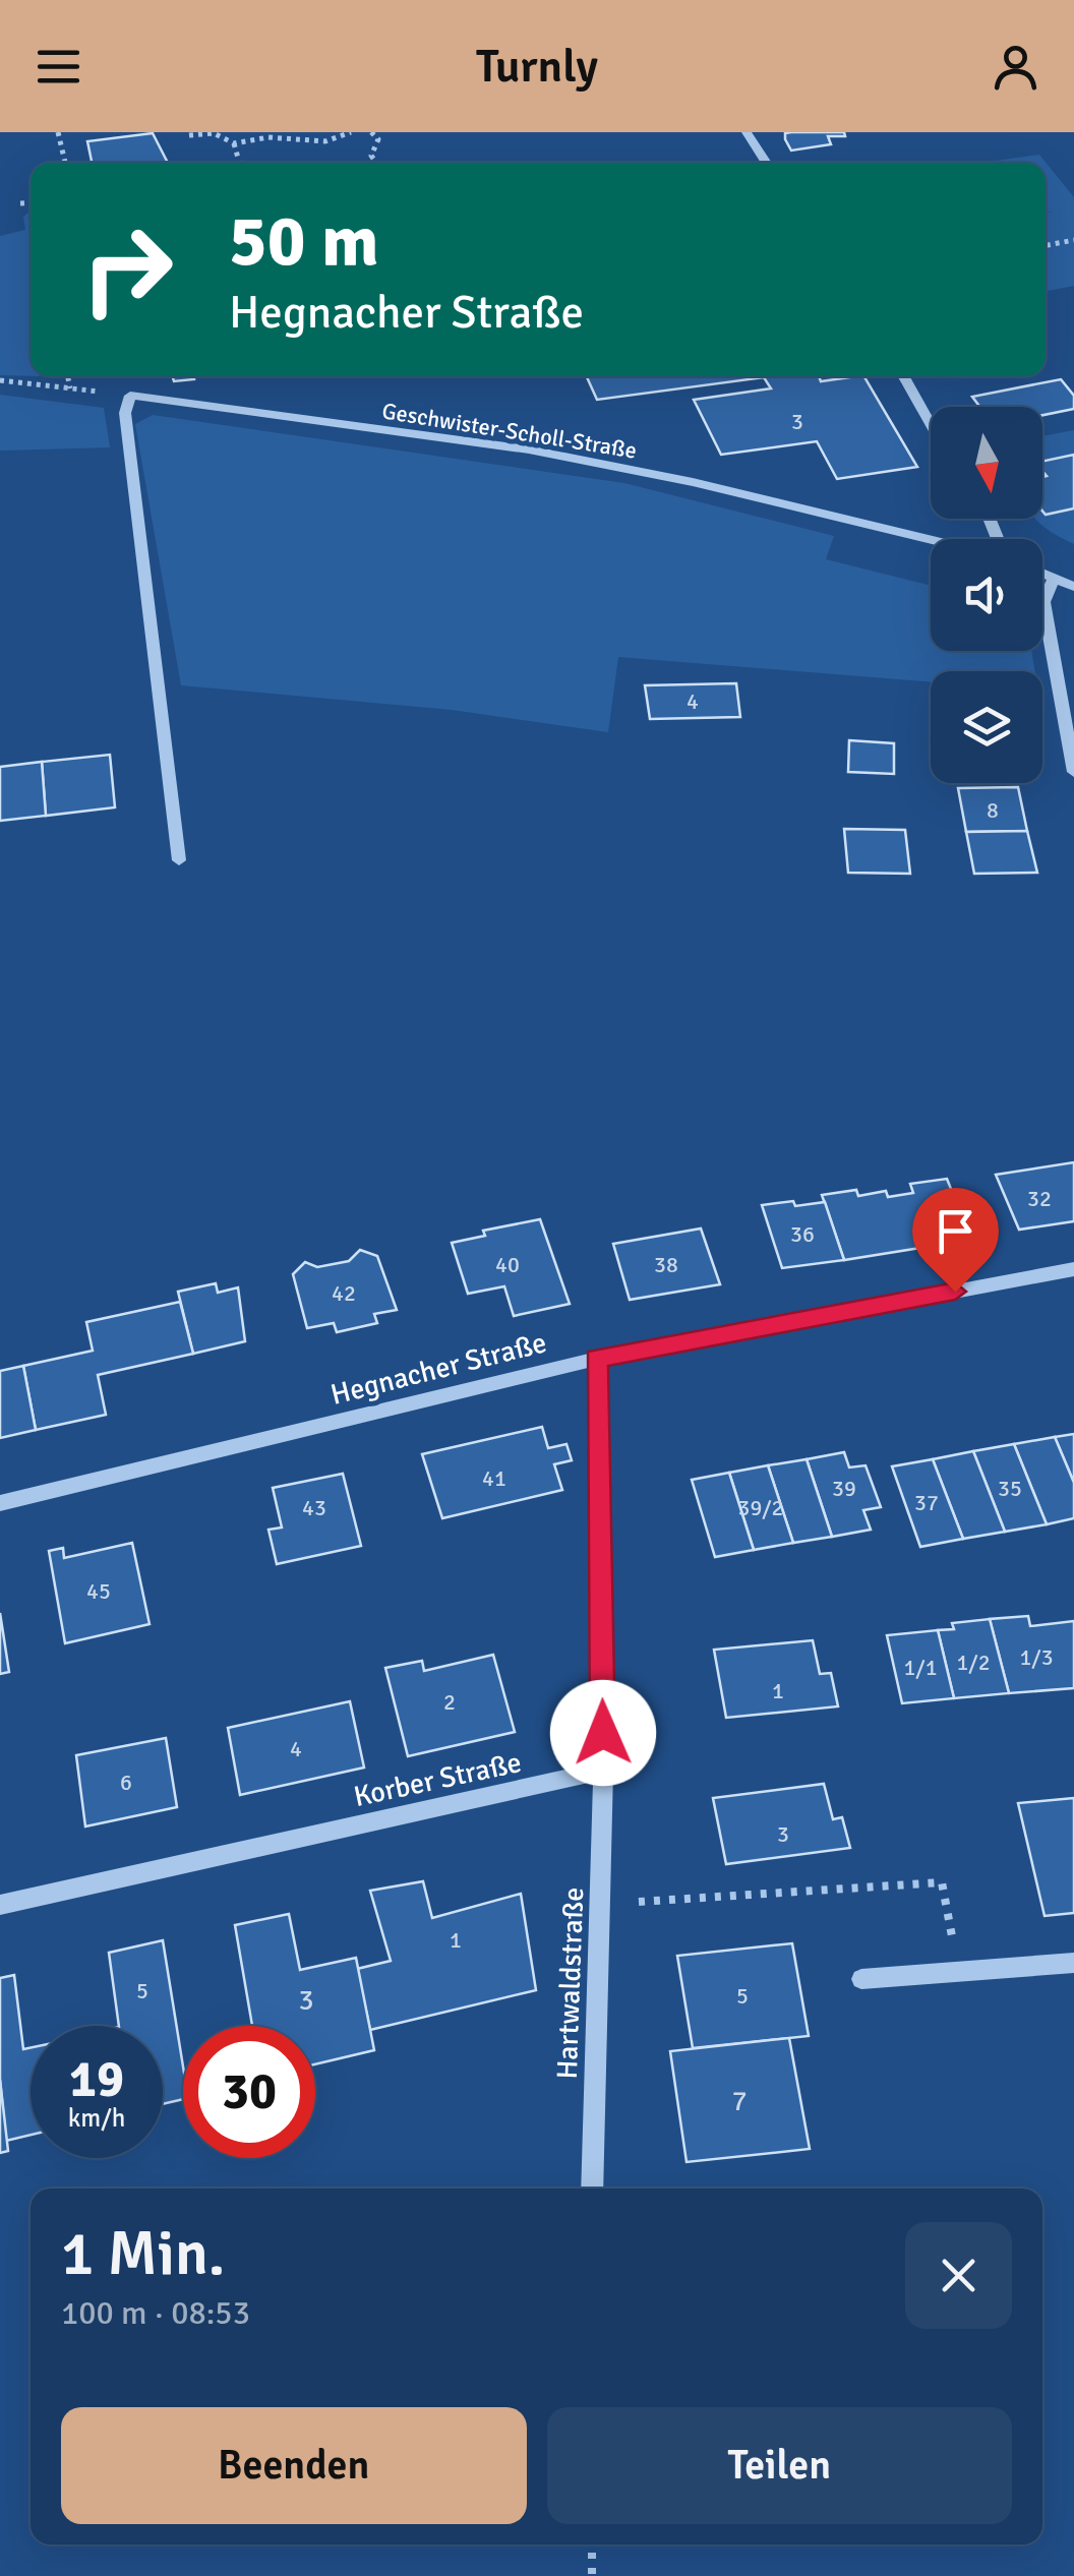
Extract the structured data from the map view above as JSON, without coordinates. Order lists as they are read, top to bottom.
{
  "streets": {
    "street": [
      "Geschwister-Scholl-Straße",
      "Hegnacher Straße",
      "Korber Straße",
      "Hartwaldstraße"
    ]
  },
  "crossings": [
    ["Korber Straße", "Hartwaldstraße"]
  ],
  "house_numbers": [
    "3",
    "4",
    "8",
    "32",
    "36",
    "40",
    "38",
    "42",
    "41",
    "39",
    "35",
    "37",
    "43",
    "39/2",
    "45",
    "1/3",
    "1/2",
    "1/1",
    "1",
    "2",
    "4",
    "6",
    "3",
    "1",
    "5",
    "5",
    "3",
    "7"
  ],
  "north": "bottom",
  "page": {
    "header": "Turnly",
    "turn": ["50 m", "Hegnacher Straße"],
    "speed": "19 km/h",
    "limit": "30",
    "heading": ["1 Min.", "100 m · 08:53"],
    "buttons": ["Beenden", "Teilen"]
  }
}
